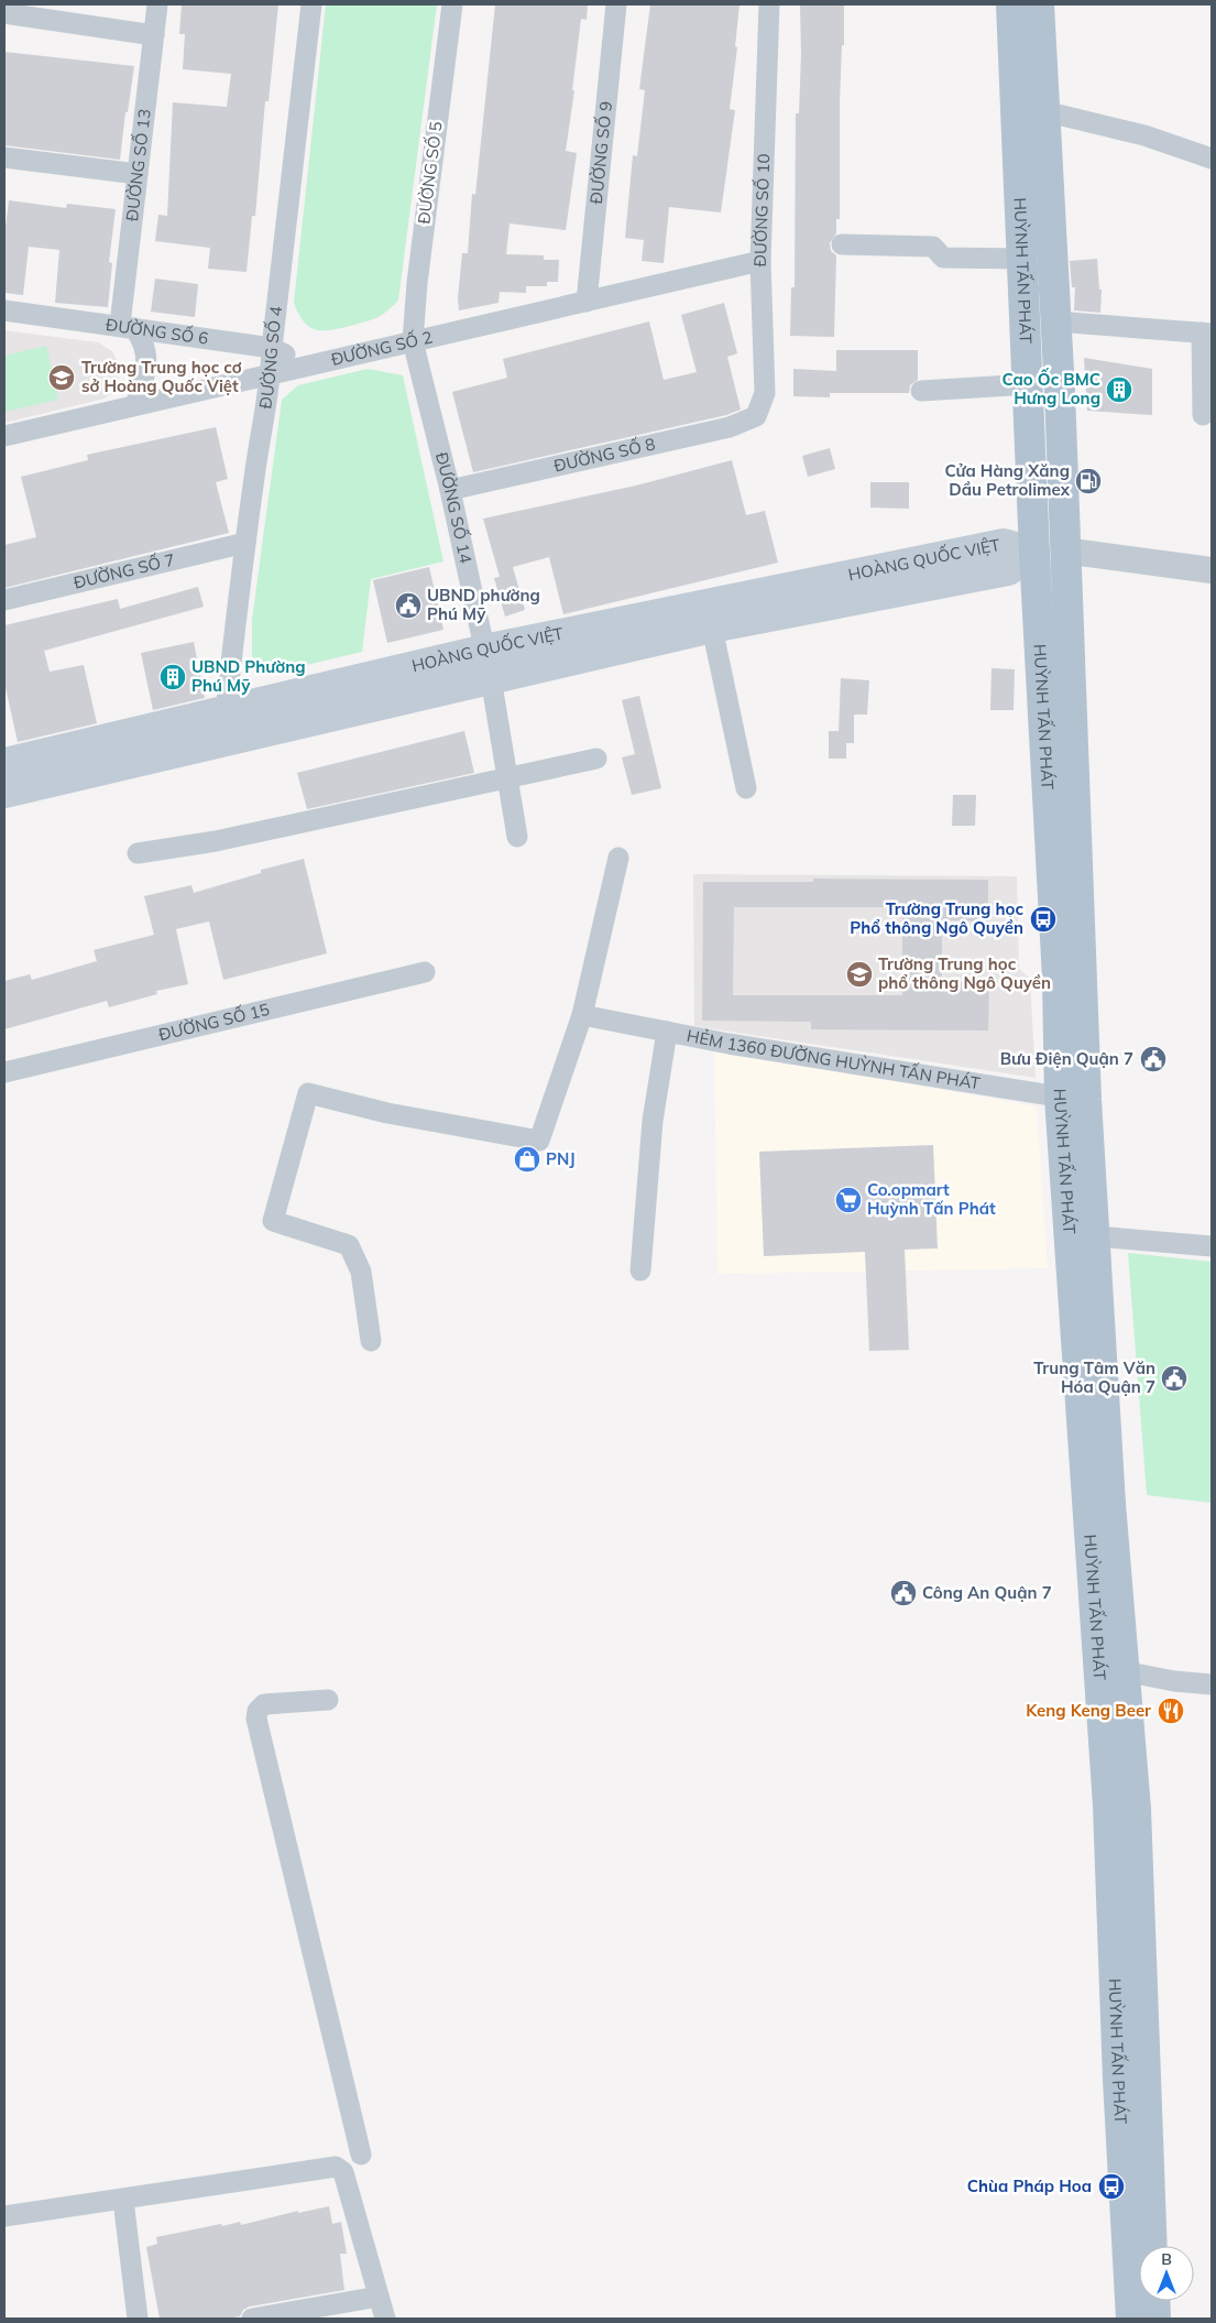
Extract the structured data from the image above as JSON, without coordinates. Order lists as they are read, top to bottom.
{
  "streets": {
    "main road": ["HUỲNH TẤN PHÁT", "HOÀNG QUỐC VIỆT"],
    "street": [
      "ĐƯỜNG SỐ 9",
      "ĐƯỜNG SỐ 13",
      "ĐƯỜNG SỐ 5",
      "ĐƯỜNG SỐ 10",
      "ĐƯỜNG SỐ 6",
      "ĐƯỜNG SỐ 2",
      "ĐƯỜNG SỐ 4",
      "ĐƯỜNG SỐ 8",
      "ĐƯỜNG SỐ 14",
      "ĐƯỜNG SỐ 7",
      "ĐƯỜNG SỐ 15",
      "HẺM 1360 ĐƯỜNG HUỲNH TẤN PHÁT"
    ]
  },
  "crossings": [
    ["ĐƯỜNG SỐ 9", "ĐƯỜNG SỐ 2"],
    ["ĐƯỜNG SỐ 13", "ĐƯỜNG SỐ 6"],
    ["ĐƯỜNG SỐ 5", "ĐƯỜNG SỐ 2"],
    ["ĐƯỜNG SỐ 5", "ĐƯỜNG SỐ 14"],
    ["ĐƯỜNG SỐ 10", "ĐƯỜNG SỐ 2"],
    ["ĐƯỜNG SỐ 10", "ĐƯỜNG SỐ 8"],
    ["HUỲNH TẤN PHÁT", "HOÀNG QUỐC VIỆT"],
    ["HUỲNH TẤN PHÁT", "HẺM 1360 ĐƯỜNG HUỲNH TẤN PHÁT"],
    ["ĐƯỜNG SỐ 6", "ĐƯỜNG SỐ 2"],
    ["ĐƯỜNG SỐ 6", "ĐƯỜNG SỐ 4"],
    ["ĐƯỜNG SỐ 2", "ĐƯỜNG SỐ 4"],
    ["ĐƯỜNG SỐ 2", "ĐƯỜNG SỐ 14"],
    ["ĐƯỜNG SỐ 4", "HOÀNG QUỐC VIỆT"],
    ["ĐƯỜNG SỐ 4", "ĐƯỜNG SỐ 7"],
    ["ĐƯỜNG SỐ 8", "ĐƯỜNG SỐ 14"],
    ["ĐƯỜNG SỐ 14", "HOÀNG QUỐC VIỆT"]
  ],
  "places": {
    "school or university": ["Trường Trung học cơ sở Hoàng Quốc Việt", "Trường Trung học phổ thông Ngô Quyền"],
    "building": ["Cao Ốc BMC Hưng Long", "UBND Phường Phú Mỹ"],
    "fuel station": ["Cửa Hàng Xăng Dầu Petrolimex"],
    "public building": [
      "UBND phường Phú Mỹ",
      "Bưu Điện Quận 7",
      "Trung Tâm Văn Hóa Quận 7",
      "Công An Quận 7"
    ],
    "bus stop": ["Trường Trung học Phổ thông Ngô Quyền", "Chùa Pháp Hoa"],
    "shop": ["PNJ"],
    "supermarket": ["Co.opmart Huỳnh Tấn Phát"],
    "restaurant": ["Keng Keng Beer"]
  },
  "north": "top"
}
